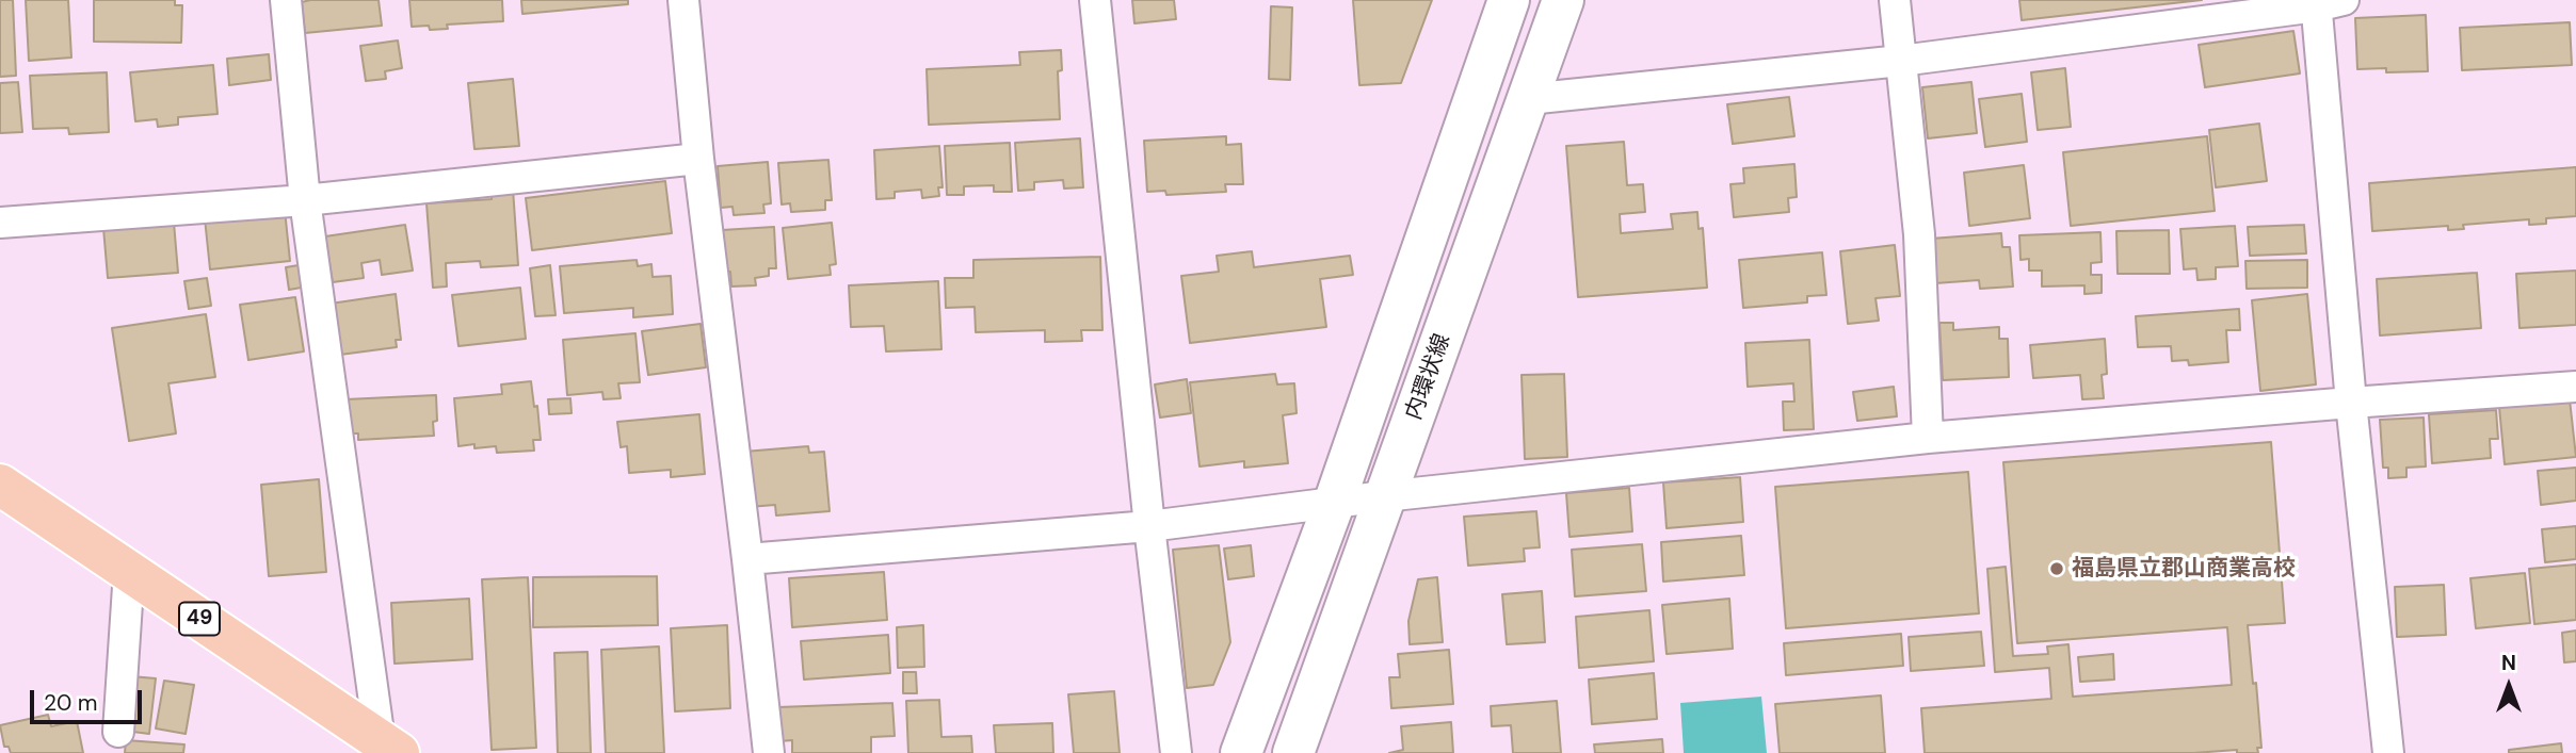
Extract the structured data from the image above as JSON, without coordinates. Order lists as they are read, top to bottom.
{
  "streets": {
    "highway": ["49"],
    "street": ["内環状線"]
  },
  "places": ["福島県立郡山商業高校"],
  "scale_bar": "20 m",
  "north": "top"
}
